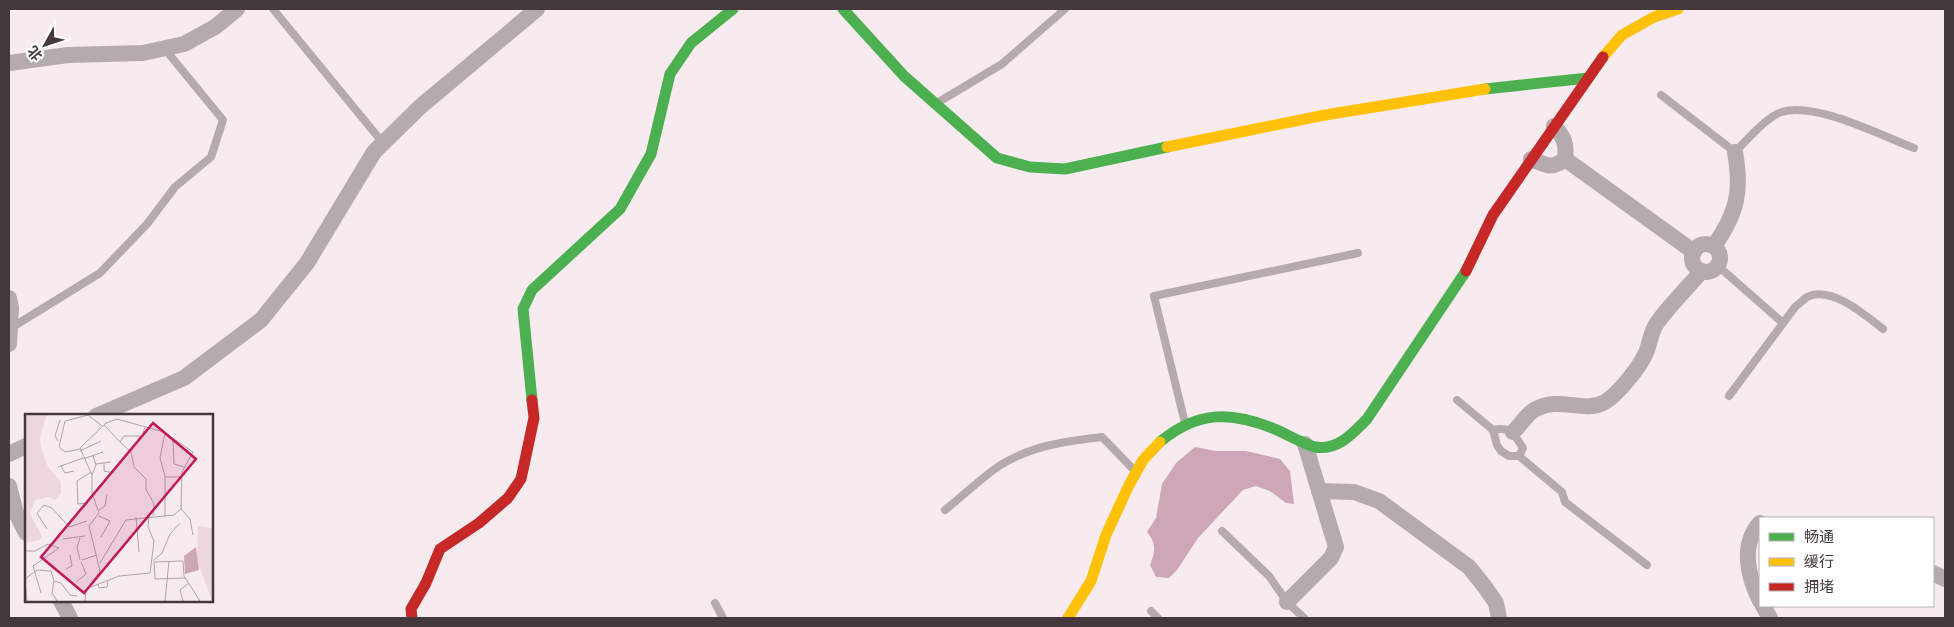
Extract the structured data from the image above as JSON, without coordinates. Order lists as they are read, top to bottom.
{
  "legend": ["畅通", "缓行", "拥堵"],
  "north": "bottom left"
}
